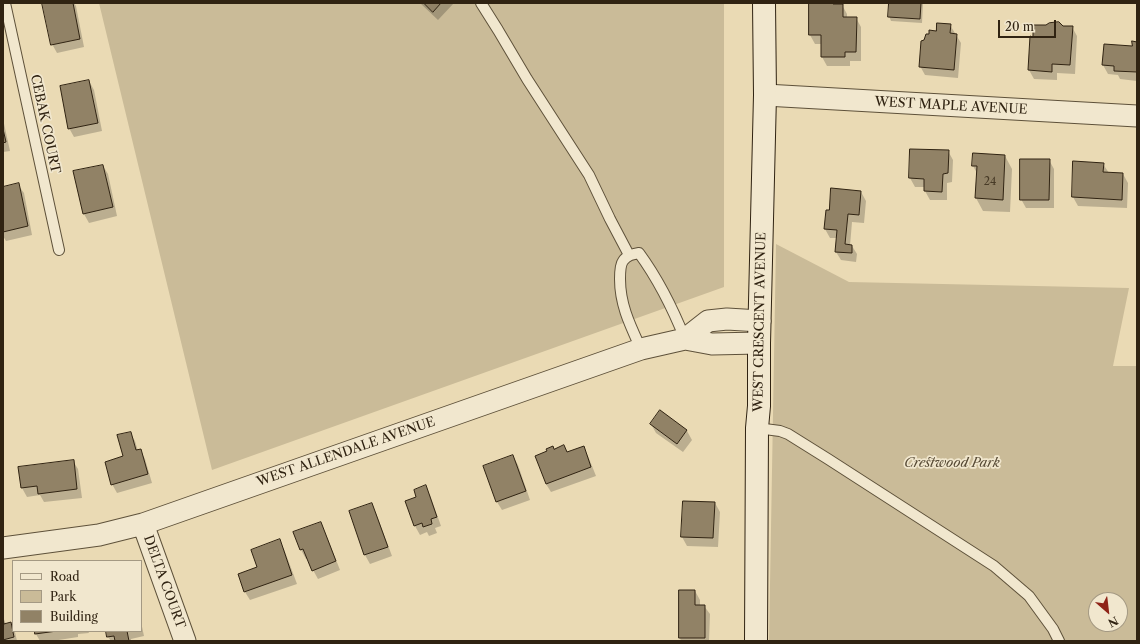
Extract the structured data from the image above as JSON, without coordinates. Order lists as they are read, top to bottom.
{
  "streets": {
    "main road": ["WEST CRESCENT AVENUE"],
    "street": ["WEST MAPLE AVENUE", "WEST ALLENDALE AVENUE", "DELTA COURT"],
    "lane": ["CEBAK COURT"]
  },
  "crossings": [
    ["WEST MAPLE AVENUE", "WEST CRESCENT AVENUE"],
    ["WEST CRESCENT AVENUE", "WEST ALLENDALE AVENUE"],
    ["WEST ALLENDALE AVENUE", "DELTA COURT"]
  ],
  "parks": ["Crestwood Park"],
  "house_numbers": ["24"],
  "legend": ["Road", "Park", "Building"],
  "scale_bar": "20 m",
  "north": "bottom right"
}
